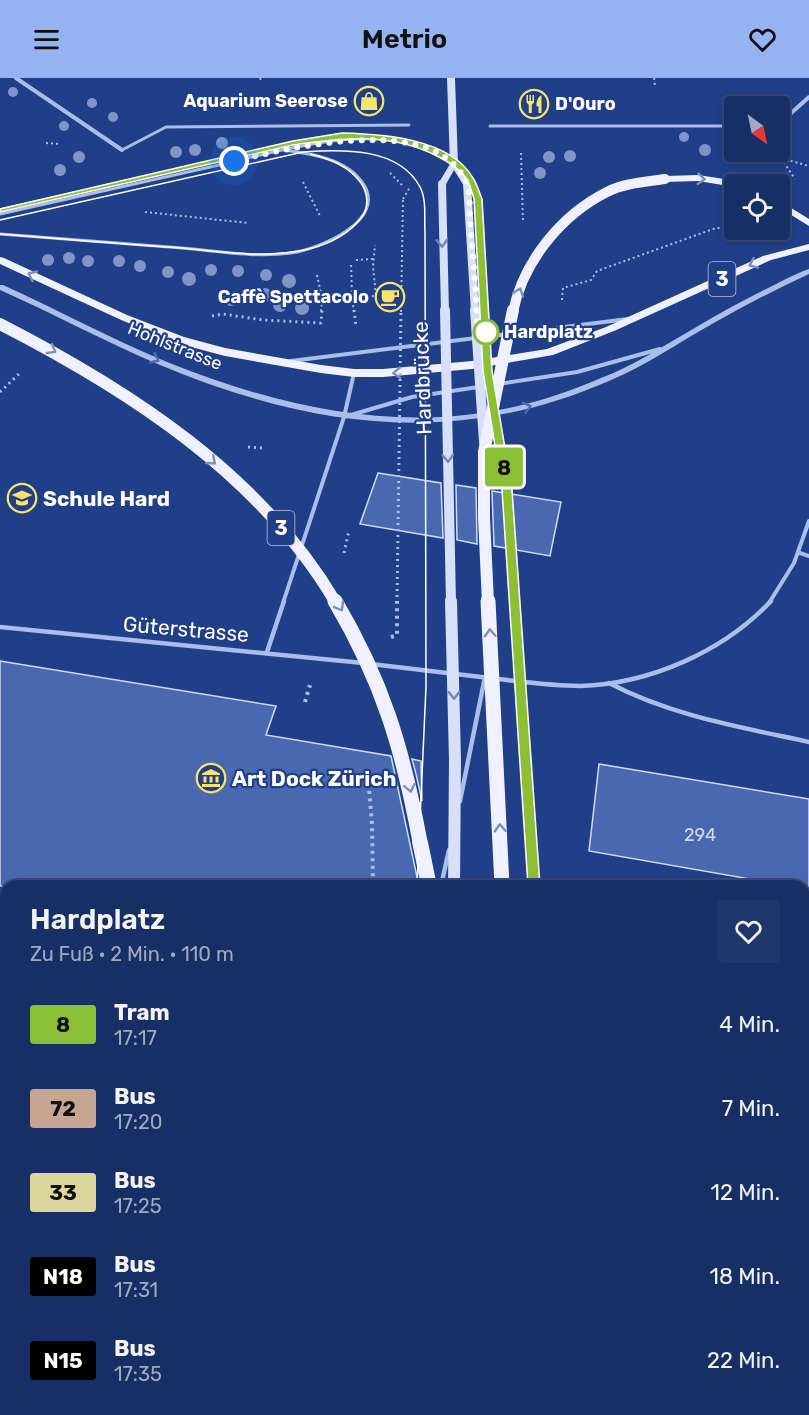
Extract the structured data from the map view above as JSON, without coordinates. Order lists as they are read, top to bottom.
{
  "streets": {
    "main road": ["3", "Hohlstrasse", "Hardbrücke"],
    "lane": ["Güterstrasse"]
  },
  "crossings": [
    ["Hohlstrasse", "Güterstrasse"]
  ],
  "places": {
    "shop": ["Aquarium Seerose"],
    "restaurant": ["D'Ouro"],
    "cafe": ["Caffè Spettacolo"],
    "other": ["Hardplatz"],
    "school or university": ["Schule Hard"],
    "museum": ["Art Dock Zürich"]
  },
  "lines": ["tram line 8"],
  "house_numbers": ["294"],
  "north": "bottom right",
  "page": {
    "header": "Metrio",
    "on_map": "8",
    "heading": ["Hardplatz", "Zu Fuß · 2 Min. · 110 m"],
    "list": [
      {
        "mark": "8",
        "name": "Tram",
        "note": "17:17",
        "value": "4 Min."
      },
      {
        "mark": "72",
        "name": "Bus",
        "note": "17:20",
        "value": "7 Min."
      },
      {
        "mark": "33",
        "name": "Bus",
        "note": "17:25",
        "value": "12 Min."
      },
      {
        "mark": "N18",
        "name": "Bus",
        "note": "17:31",
        "value": "18 Min."
      },
      {
        "mark": "N15",
        "name": "Bus",
        "note": "17:35",
        "value": "22 Min."
      }
    ]
  }
}
